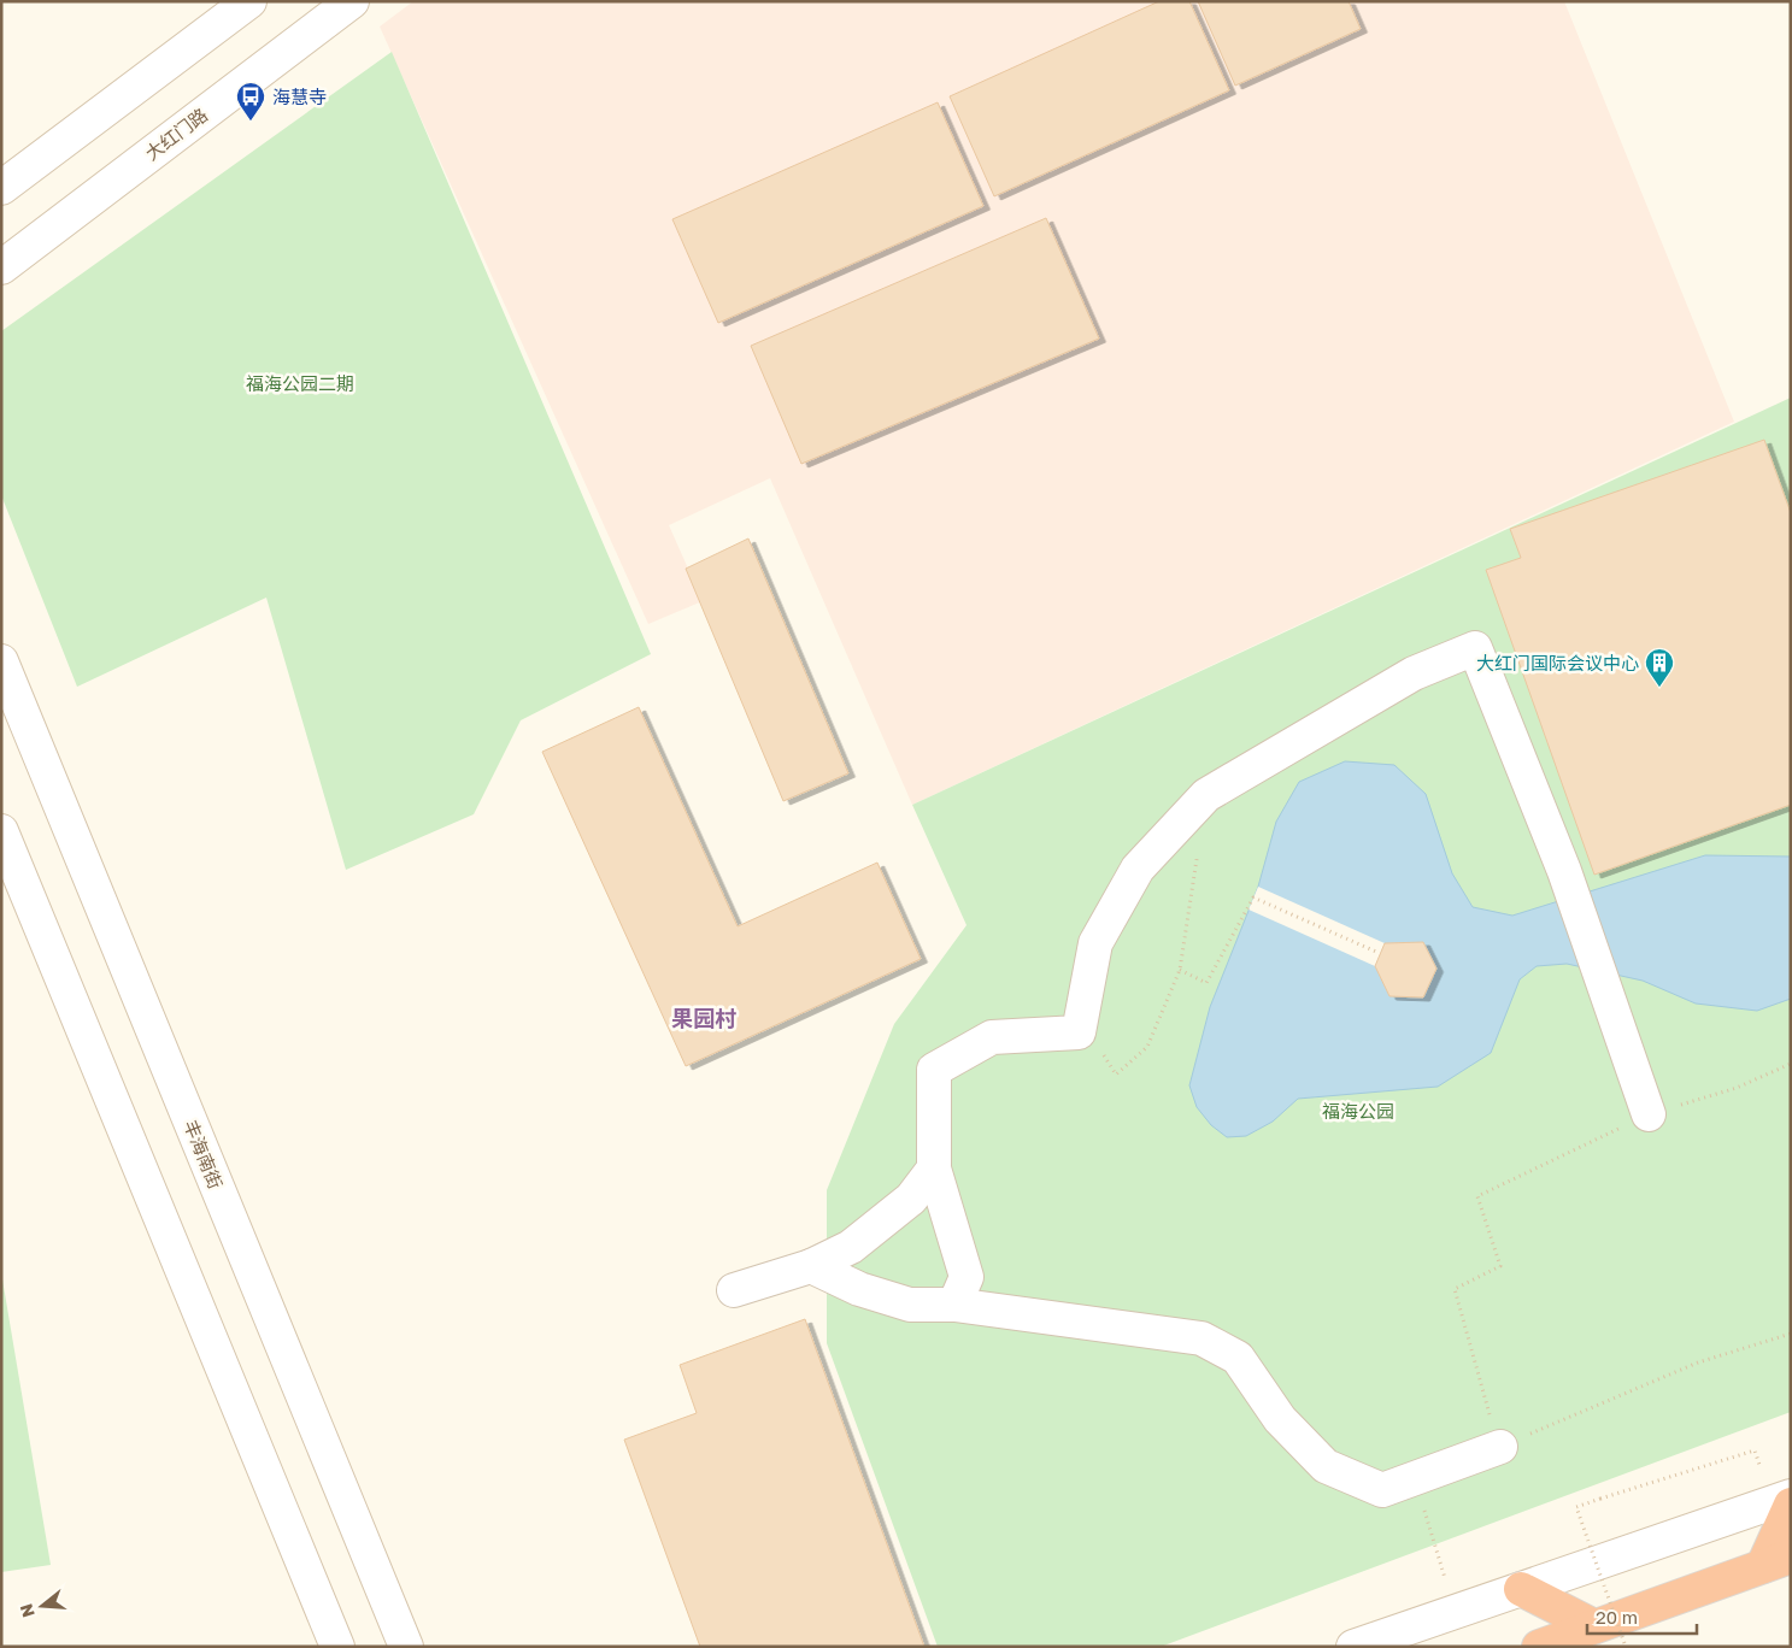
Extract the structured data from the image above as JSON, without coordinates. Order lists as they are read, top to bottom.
{
  "streets": {
    "street": ["大红门路", "丰海南街"]
  },
  "districts": ["果园村"],
  "parks": ["福海公园二期", "福海公园"],
  "places": {
    "bus stop": ["海慧寺"],
    "building": ["大红门国际会议中心"]
  },
  "scale_bar": "20 m",
  "north": "left"
}
